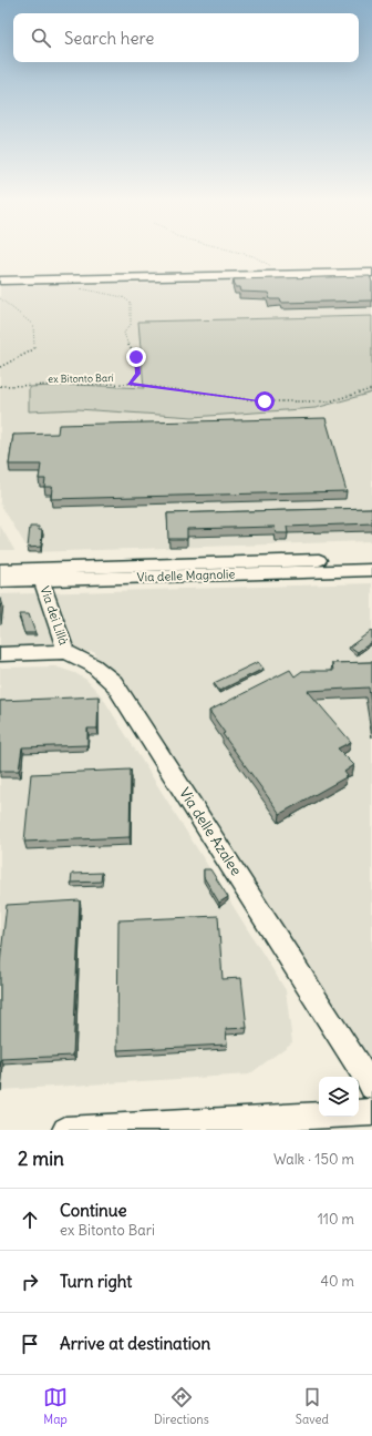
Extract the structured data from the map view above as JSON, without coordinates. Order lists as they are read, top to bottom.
{
  "streets": {
    "street": ["Via delle Magnolie", "Via dei Lillà", "Via delle Azalee"],
    "path": ["ex Bitonto Bari"]
  },
  "crossings": [
    ["Via delle Magnolie", "Via dei Lillà"],
    ["Via dei Lillà", "Via delle Azalee"]
  ],
  "page": {
    "search": "Search here",
    "heading": ["2 min", "Walk · 150 m"],
    "list": [
      ["Continue", "ex Bitonto Bari", "110 m"],
      ["Turn right", "40 m"],
      "Arrive at destination"
    ],
    "nav": ["Map", "Directions", "Saved"]
  }
}
